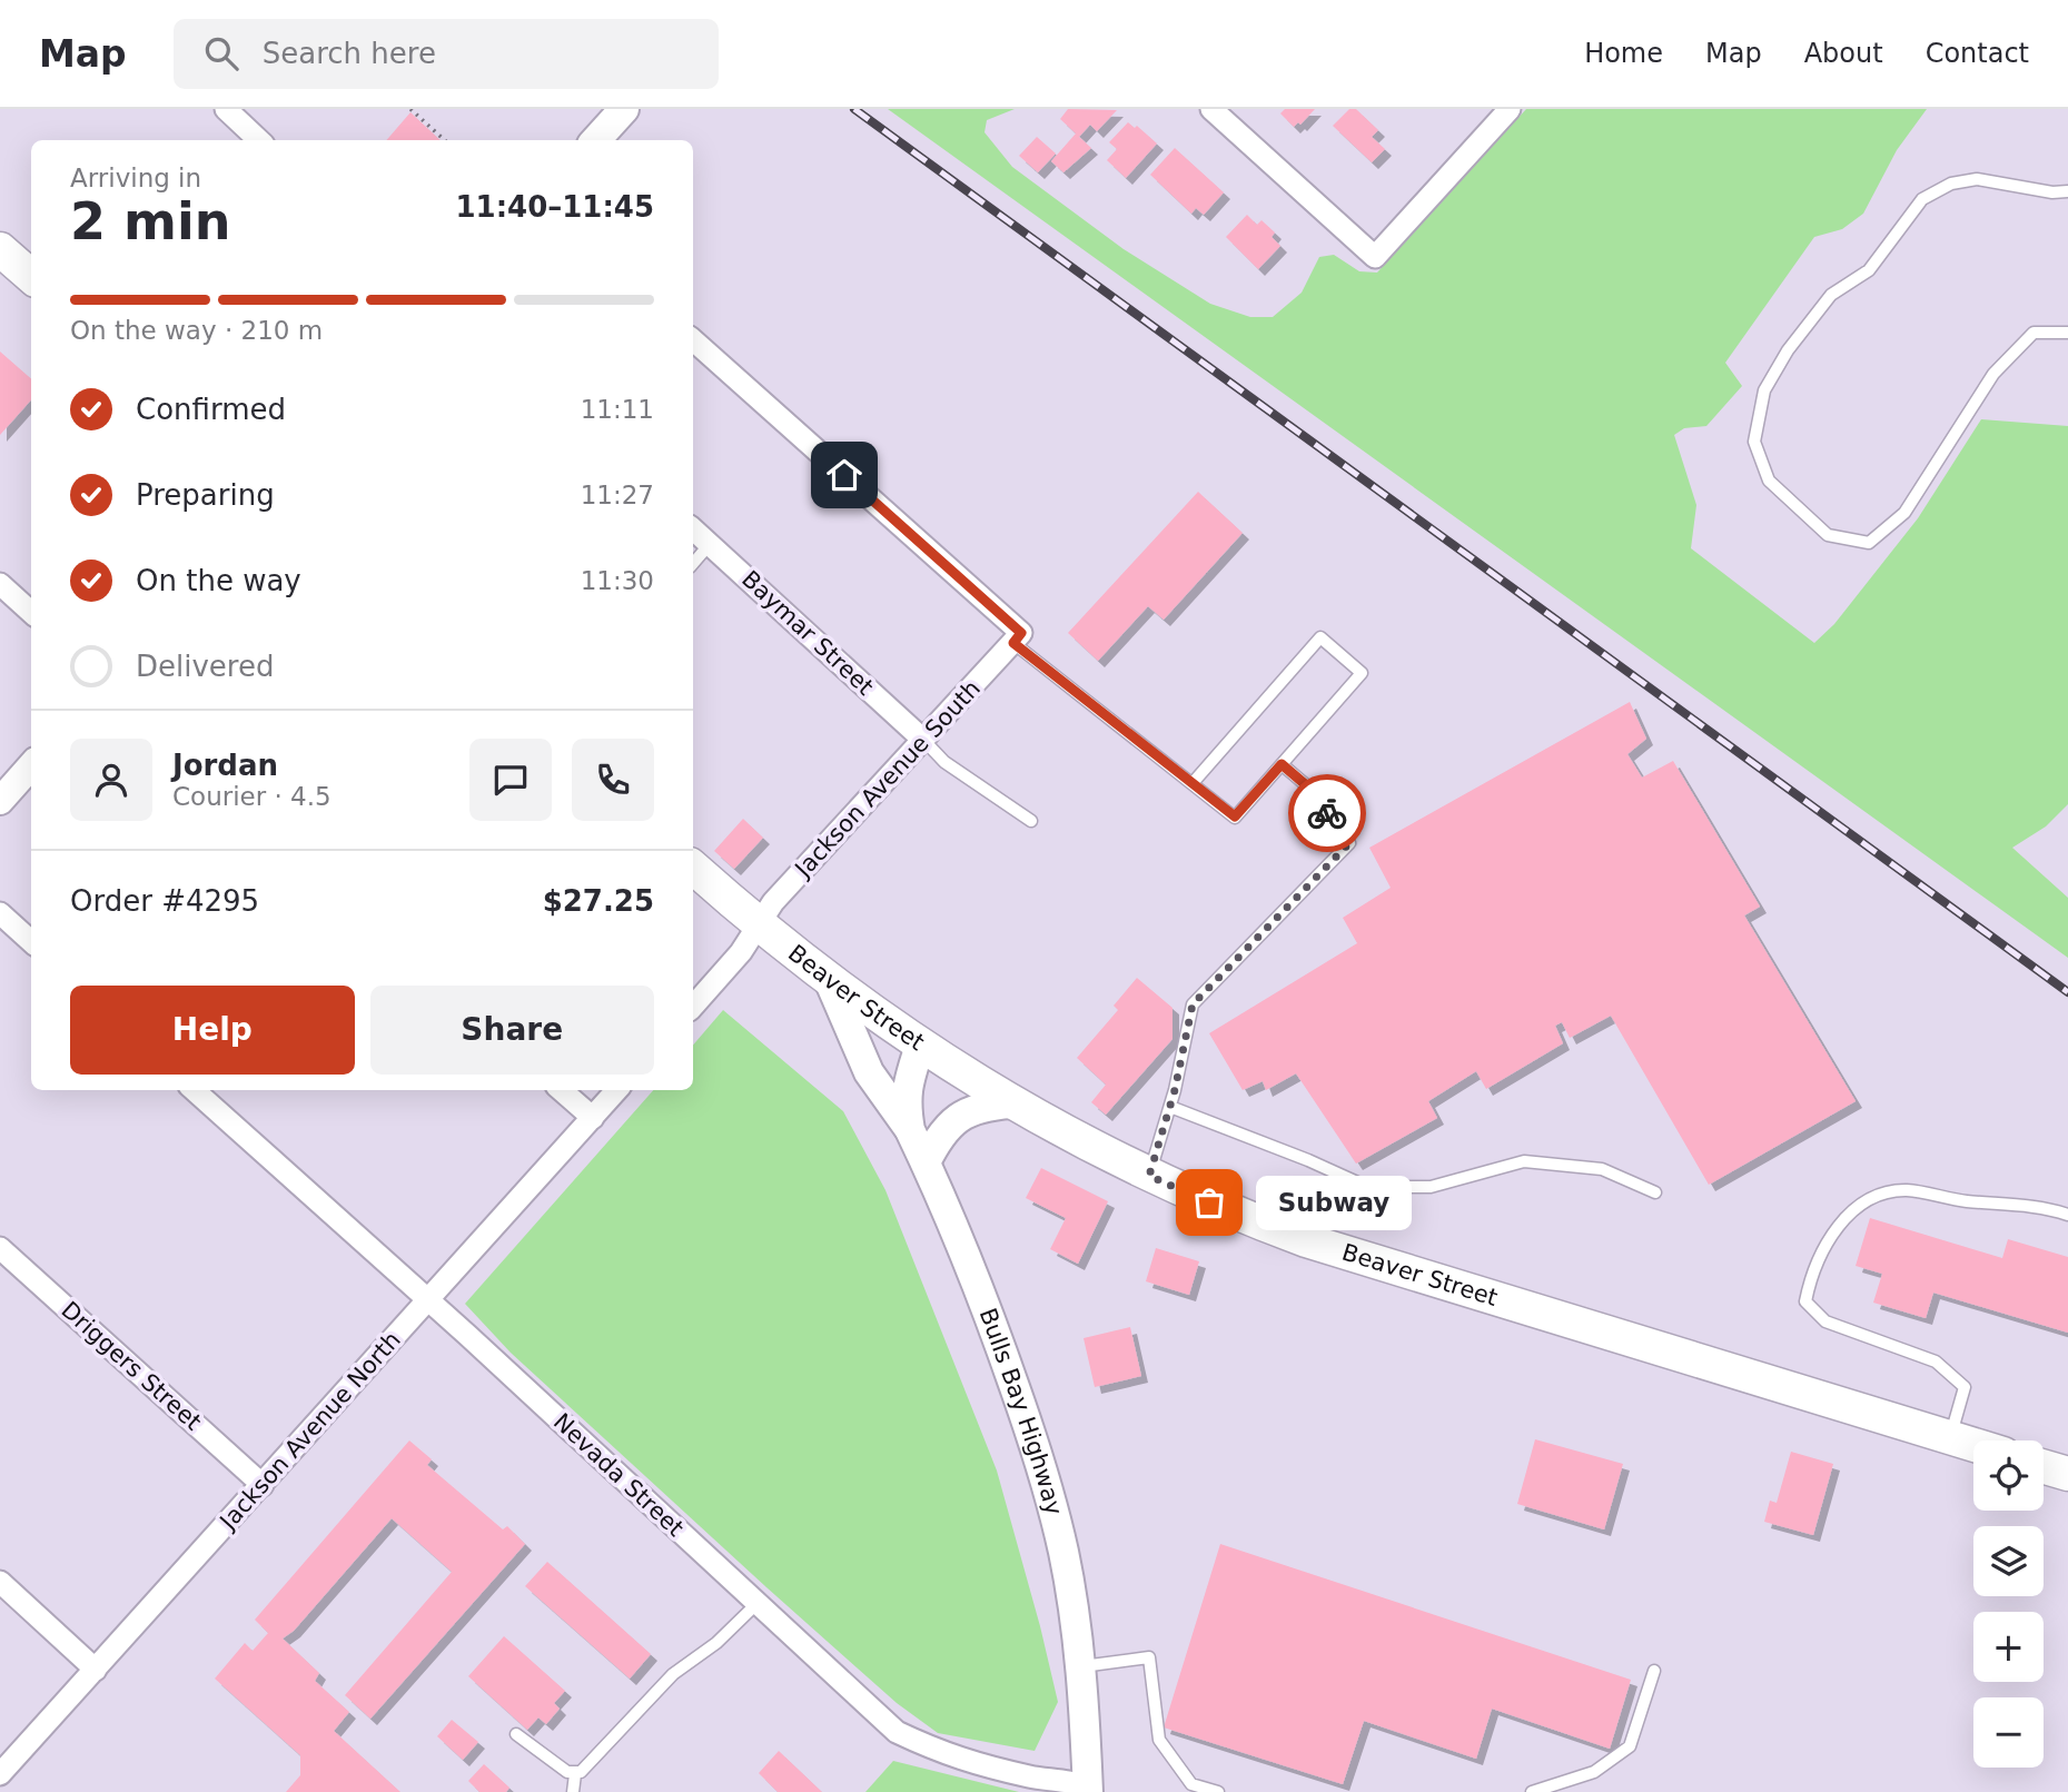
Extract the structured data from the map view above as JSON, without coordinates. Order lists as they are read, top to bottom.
{
  "streets": {
    "main road": ["Beaver Street", "Bulls Bay Highway"],
    "street": [
      "Baymar Street",
      "Jackson Avenue South",
      "Driggers Street",
      "Jackson Avenue North",
      "Nevada Street"
    ]
  },
  "crossings": [
    ["Baymar Street", "Jackson Avenue South"],
    ["Jackson Avenue South", "Beaver Street"],
    ["Beaver Street", "Bulls Bay Highway"],
    ["Driggers Street", "Jackson Avenue North"],
    ["Bulls Bay Highway", "Nevada Street"],
    ["Jackson Avenue North", "Nevada Street"]
  ],
  "places": ["Subway"],
  "page": {
    "header": "Map",
    "search": "Search here",
    "nav": [
      "Home",
      "Map",
      "About",
      "Contact"
    ],
    "heading": ["2 min", "Arriving in", "11:40–11:45"],
    "panel": [
      "Jordan",
      "Courier · 4.5",
      "Order #4295",
      "$27.25"
    ],
    "bar": "On the way · 210 m",
    "list": [
      ["Confirmed", "11:11"],
      ["Preparing", "11:27"],
      ["On the way", "11:30"],
      "Delivered"
    ],
    "buttons": ["Help", "Share"],
    "bubble": "Subway",
    "map_buttons": ["+", "−"]
  }
}
